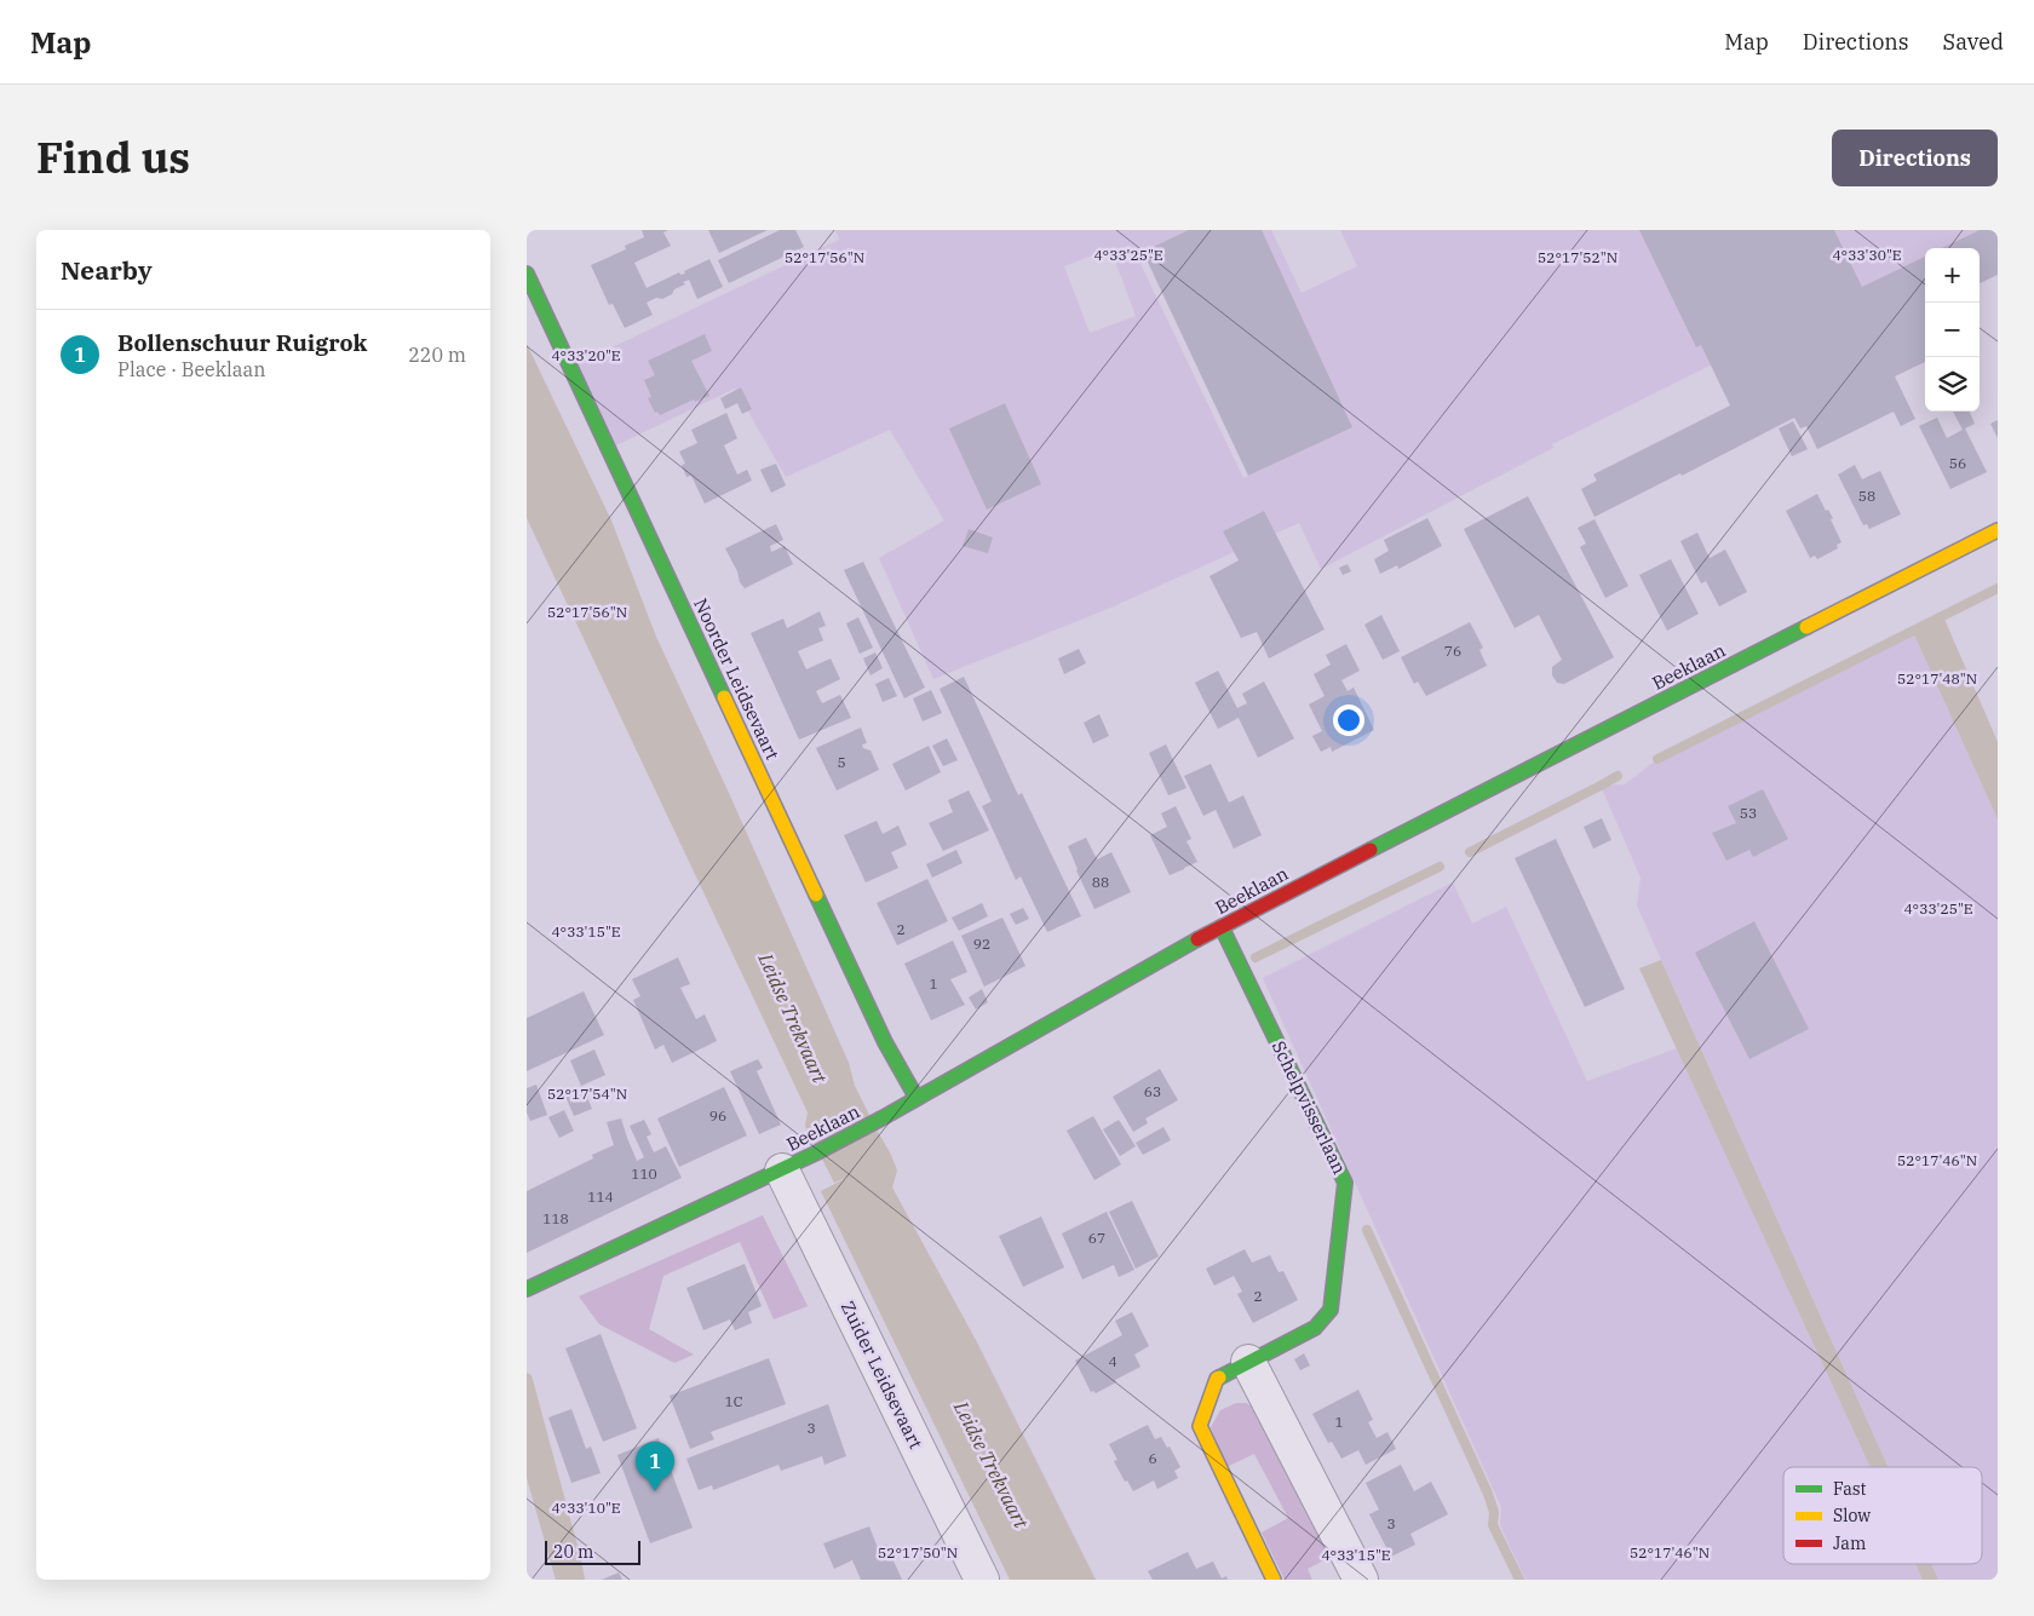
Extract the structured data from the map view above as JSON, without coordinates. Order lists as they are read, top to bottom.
{
  "streets": {
    "street": [
      "Beeklaan",
      "Noorder Leidsevaart",
      "Schelpvisserlaan",
      "Zuider Leidsevaart"
    ]
  },
  "crossings": [
    ["Beeklaan", "Noorder Leidsevaart"],
    ["Beeklaan", "Schelpvisserlaan"],
    ["Beeklaan", "Zuider Leidsevaart"]
  ],
  "water": ["Leidse Trekvaart"],
  "house_numbers": [
    "56",
    "58",
    "76",
    "5",
    "53",
    "88",
    "2",
    "92",
    "1",
    "63",
    "96",
    "110",
    "114",
    "118",
    "67",
    "2",
    "4",
    "1C",
    "1",
    "3",
    "6",
    "3"
  ],
  "legend": ["Fast", "Slow", "Jam"],
  "scale_bar": "20 m",
  "page": {
    "header": "Map",
    "nav": ["Map", "Directions", "Saved"],
    "title": "Find us",
    "buttons": "Directions",
    "heading": "Nearby",
    "map_buttons": ["+", "−"],
    "list": [
      {
        "mark": "1",
        "name": "Bollenschuur Ruigrok",
        "note": "Place · Beeklaan",
        "value": "220 m"
      }
    ],
    "pins": "1",
    "scale": "20 m"
  },
  "coordinates": [
    "4°33'25\"E",
    "4°33'30\"E",
    "52°17'56\"N",
    "52°17'52\"N",
    "4°33'20\"E",
    "52°17'48\"N",
    "4°33'15\"E",
    "52°17'54\"N",
    "52°17'46\"N",
    "4°33'10\"E",
    "52°17'50\"N"
  ]
}
